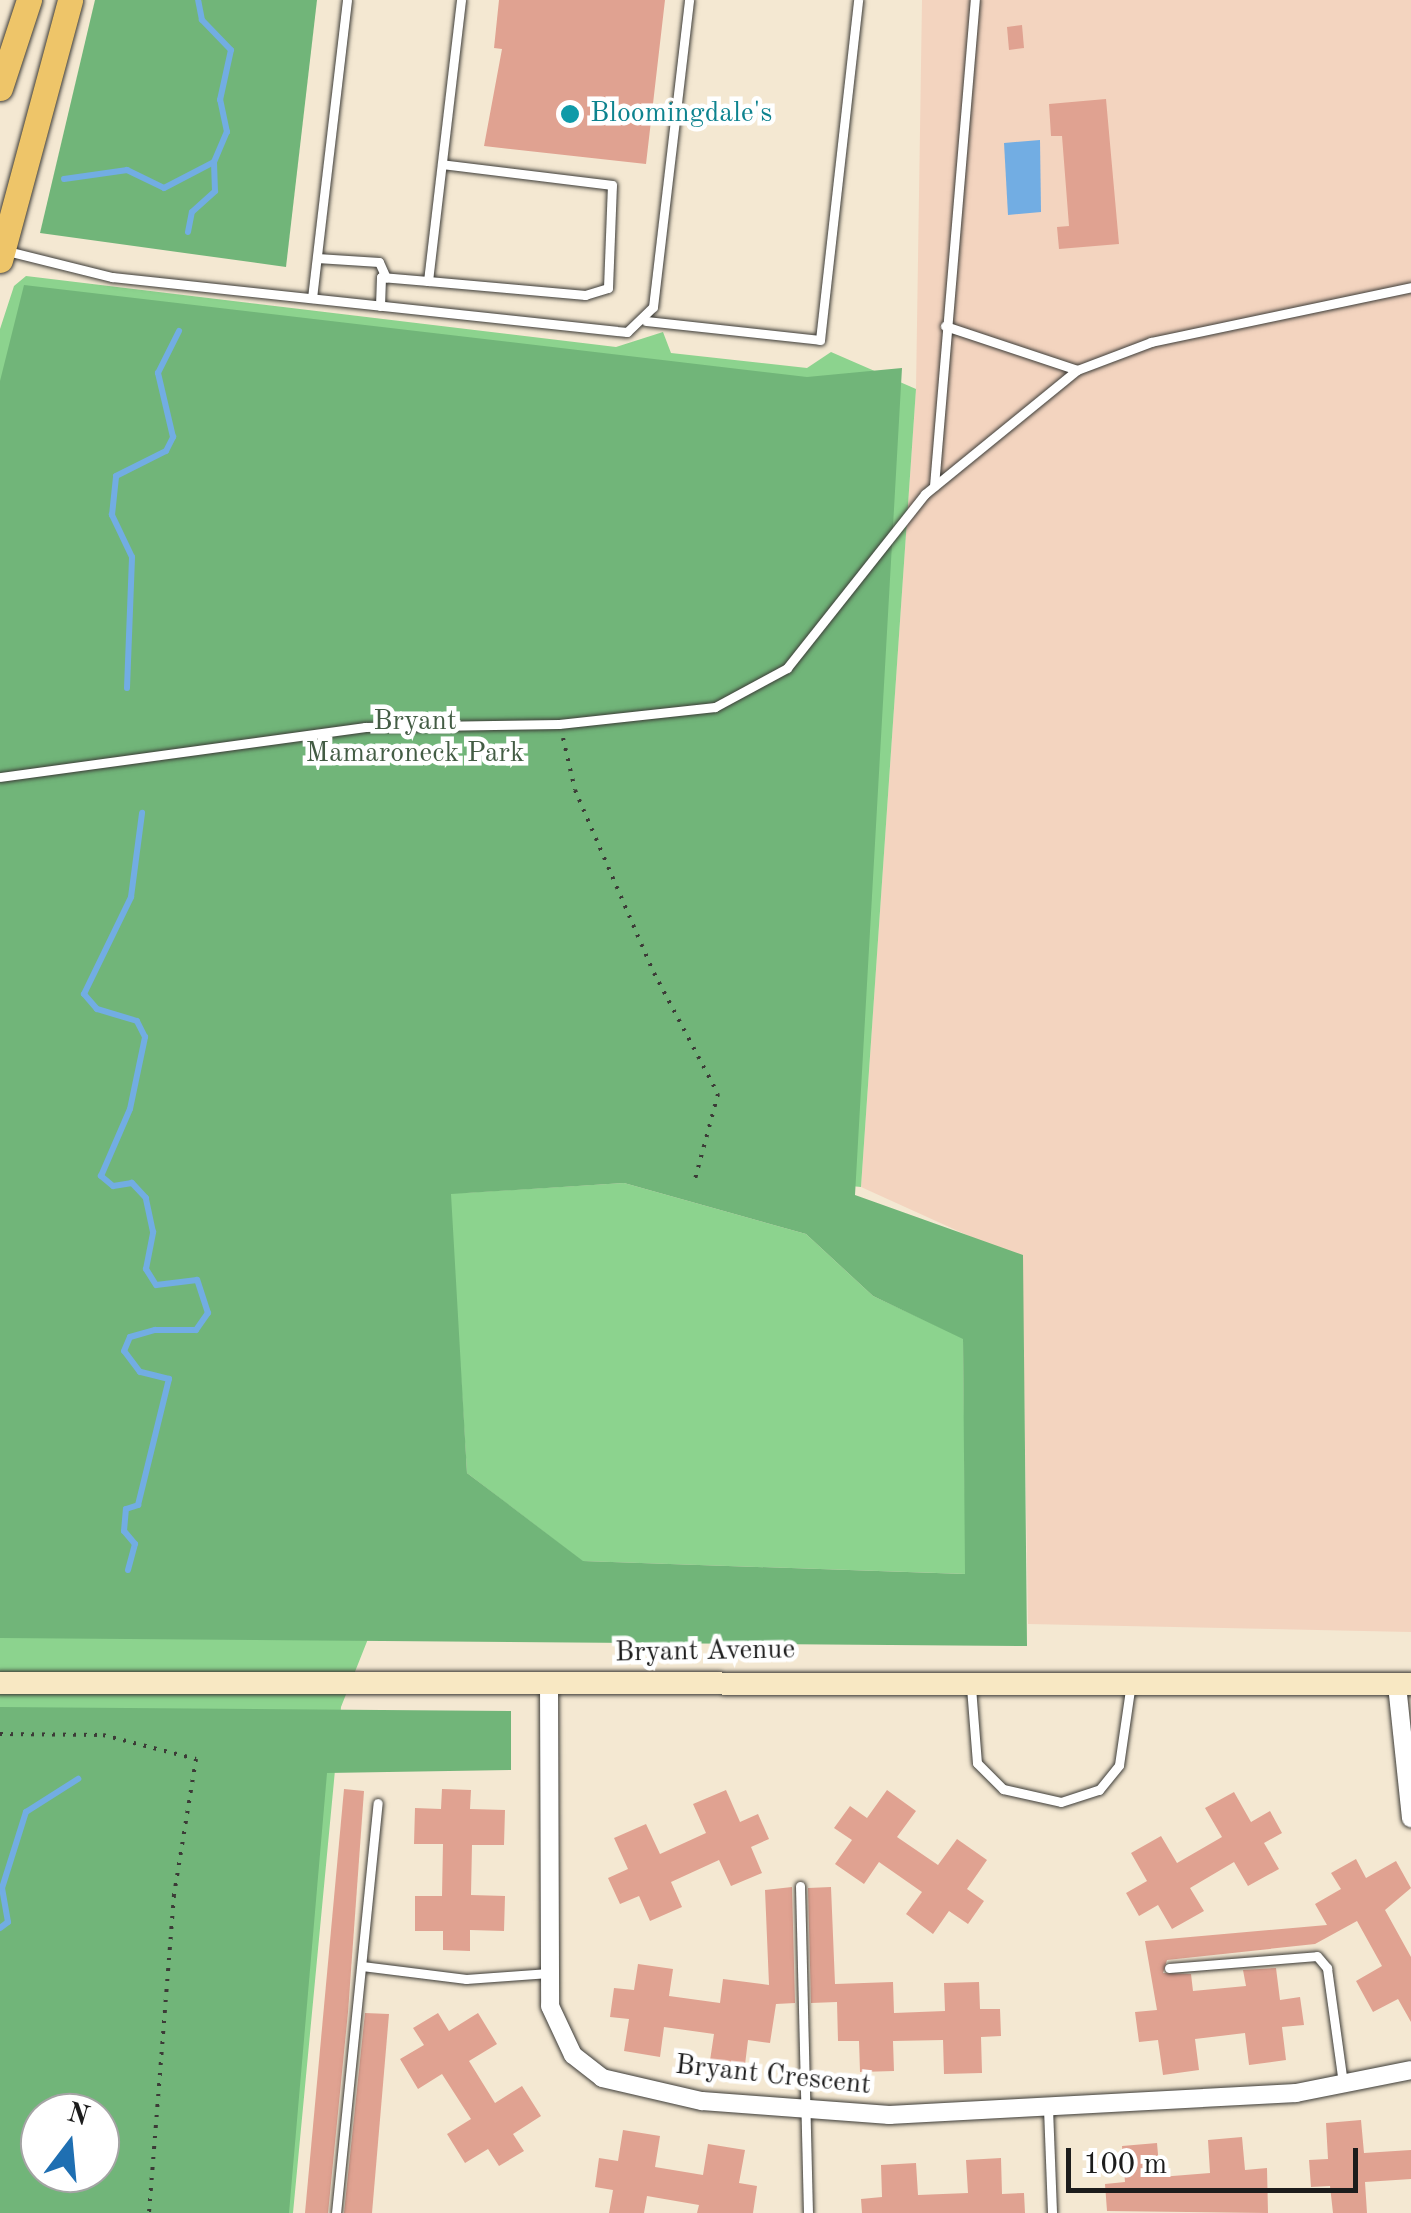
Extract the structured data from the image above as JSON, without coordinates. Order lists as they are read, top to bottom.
{
  "streets": {
    "street": ["Bryant Avenue", "Bryant Crescent"]
  },
  "crossings": [
    ["Bryant Avenue", "Bryant Crescent"]
  ],
  "parks": ["Bryant Mamaroneck Park"],
  "places": ["Bloomingdale's"],
  "scale_bar": "100 m",
  "north": "top"
}
